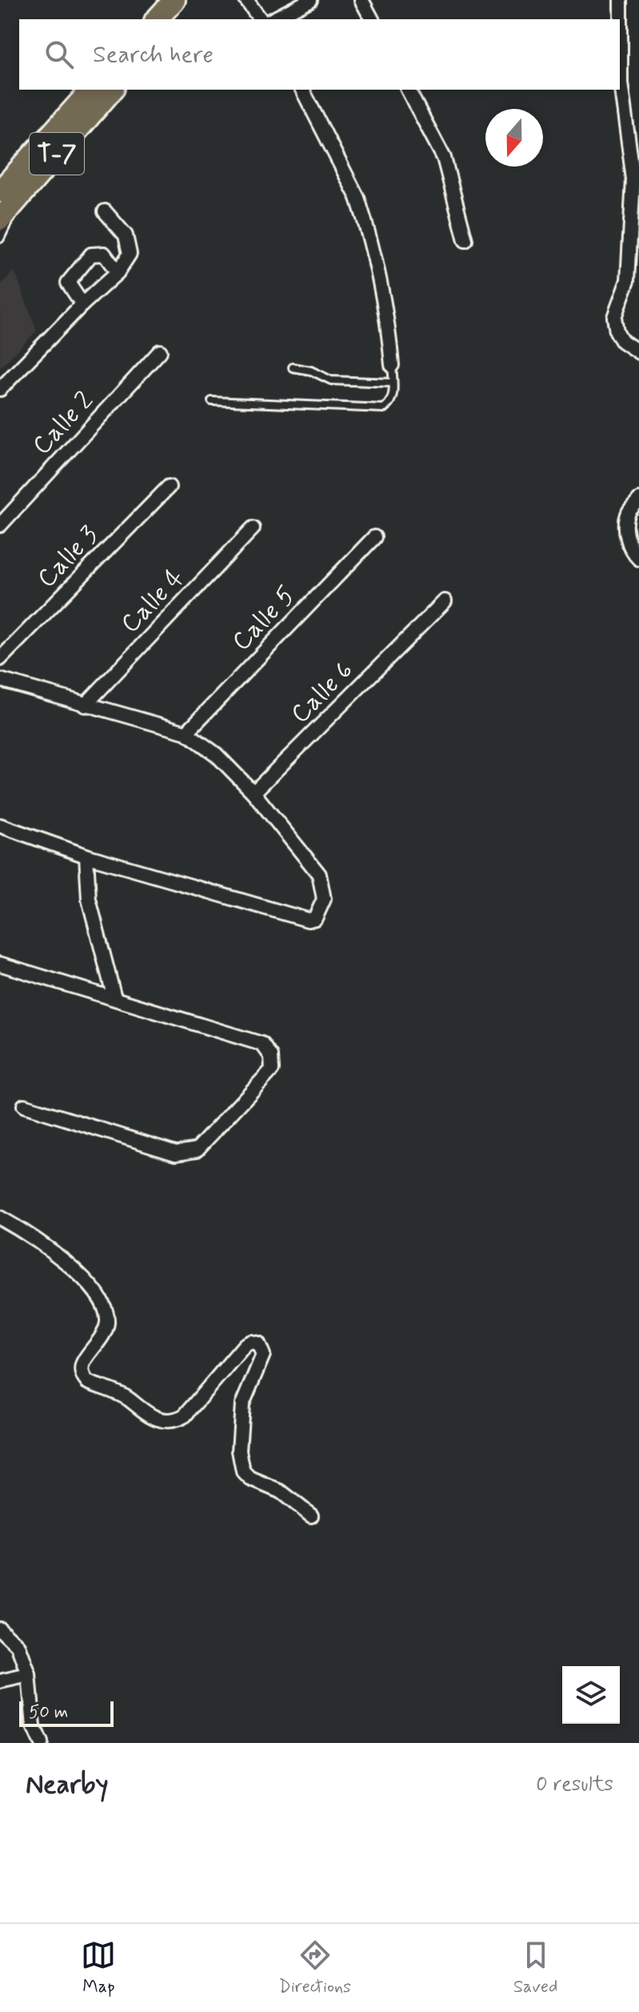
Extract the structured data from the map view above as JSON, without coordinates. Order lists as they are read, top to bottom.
{
  "streets": {
    "highway": ["T-7"],
    "street": [
      "Calle 2",
      "Calle 3",
      "Calle 4",
      "Calle 5",
      "Calle 6"
    ]
  },
  "scale_bar": "50 m",
  "north": "bottom",
  "page": {
    "search": "Search here",
    "scale": "50 m",
    "heading": ["Nearby", "0 results"],
    "nav": ["Map", "Directions", "Saved"]
  }
}
